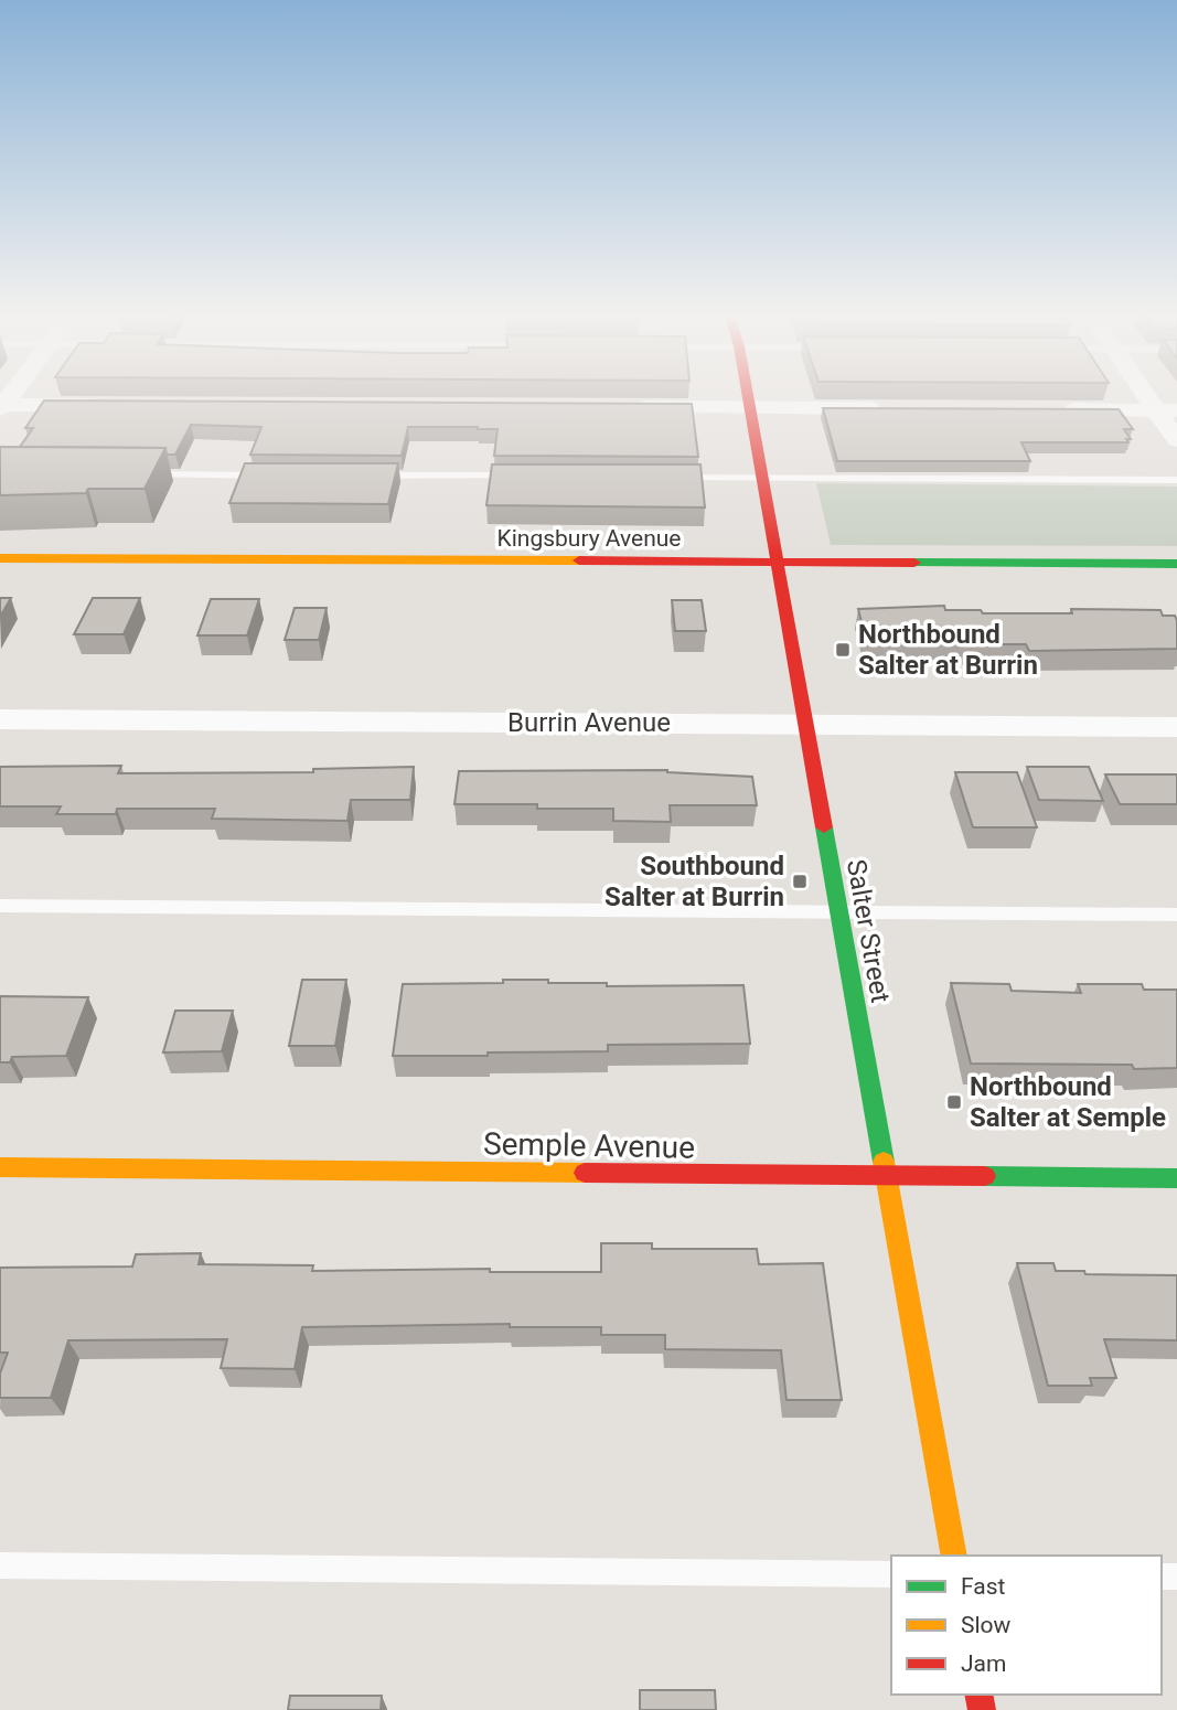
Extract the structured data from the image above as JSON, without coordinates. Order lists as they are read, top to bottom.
{
  "streets": {
    "street": [
      "Kingsbury Avenue",
      "Burrin Avenue",
      "Salter Street",
      "Semple Avenue"
    ]
  },
  "crossings": [
    ["Kingsbury Avenue", "Salter Street"],
    ["Burrin Avenue", "Salter Street"],
    ["Salter Street", "Semple Avenue"]
  ],
  "places": {
    "transit": ["Northbound Salter at Burrin", "Southbound Salter at Burrin", "Northbound Salter at Semple"]
  },
  "legend": ["Fast", "Slow", "Jam"]
}
